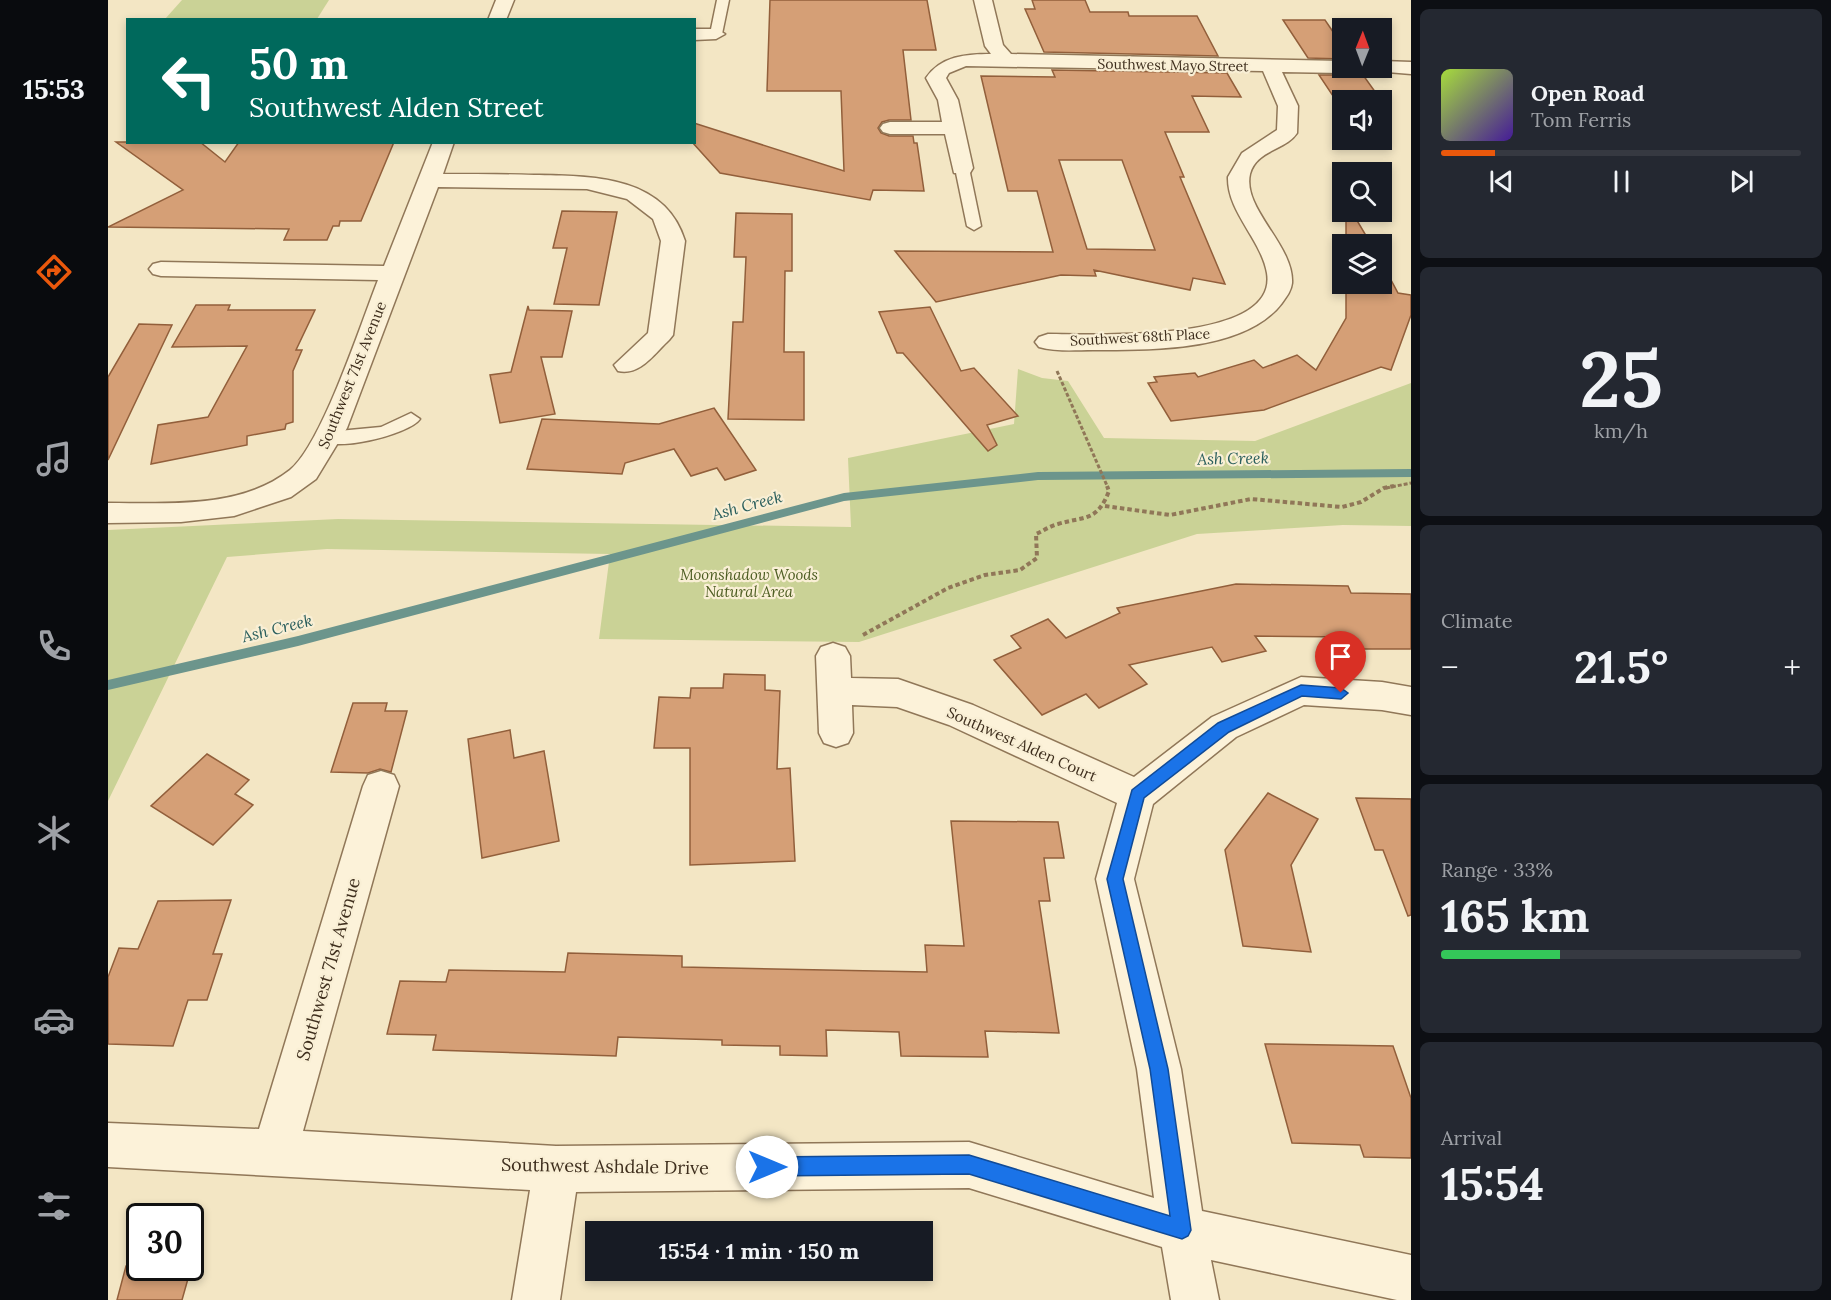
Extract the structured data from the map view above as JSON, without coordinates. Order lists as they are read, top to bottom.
{
  "streets": {
    "street": [
      "Southwest Mayo Street",
      "Southwest 68th Place",
      "Southwest 71st Avenue",
      "Southwest Alden Court",
      "Southwest Ashdale Drive"
    ]
  },
  "crossings": [
    ["Southwest Mayo Street", "Southwest 68th Place"],
    ["Southwest 71st Avenue", "Southwest Ashdale Drive"]
  ],
  "water": ["Ash Creek"],
  "parks": ["Moonshadow Woods Natural Area"],
  "north": "top",
  "page": {
    "tabs": "15:53",
    "turn": ["50 m", "Southwest Alden Street"],
    "song": ["Open Road", "Tom Ferris"],
    "tile": [
      ["25", "km/h"],
      "Climate",
      ["Range · 33%", "165 km"],
      ["Arrival", "15:54"]
    ],
    "heat": ["−", "21.5°", "+"],
    "limit": "30",
    "trip": "15:54 · 1 min · 150 m"
  }
}
